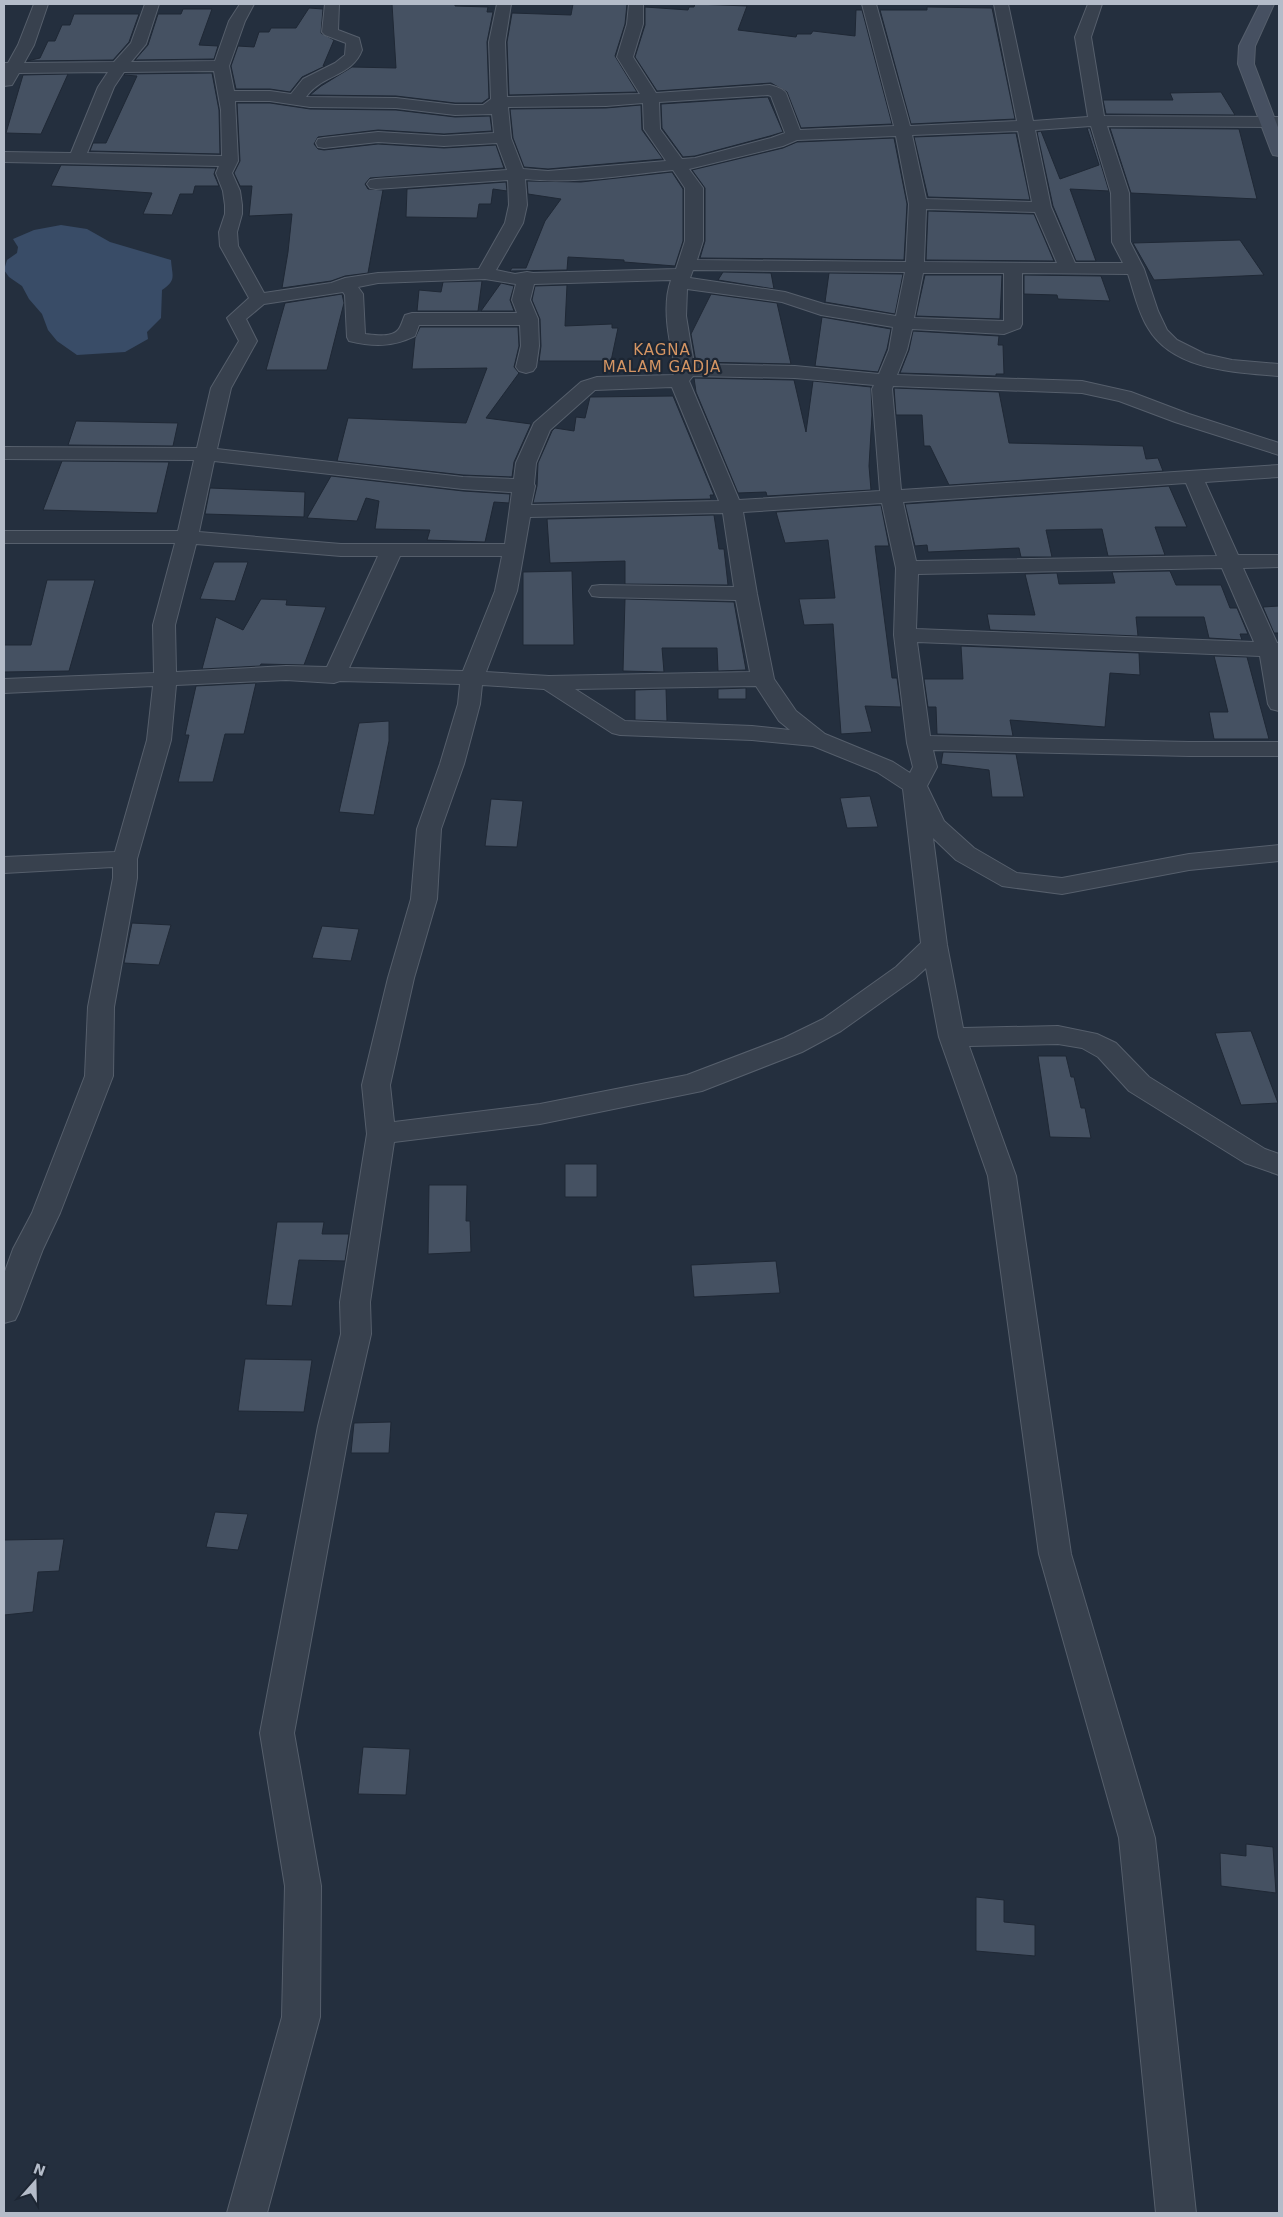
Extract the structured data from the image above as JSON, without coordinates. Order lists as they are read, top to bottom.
{
  "districts": ["KAGNA MALAM GADJA"],
  "north": "top"
}
